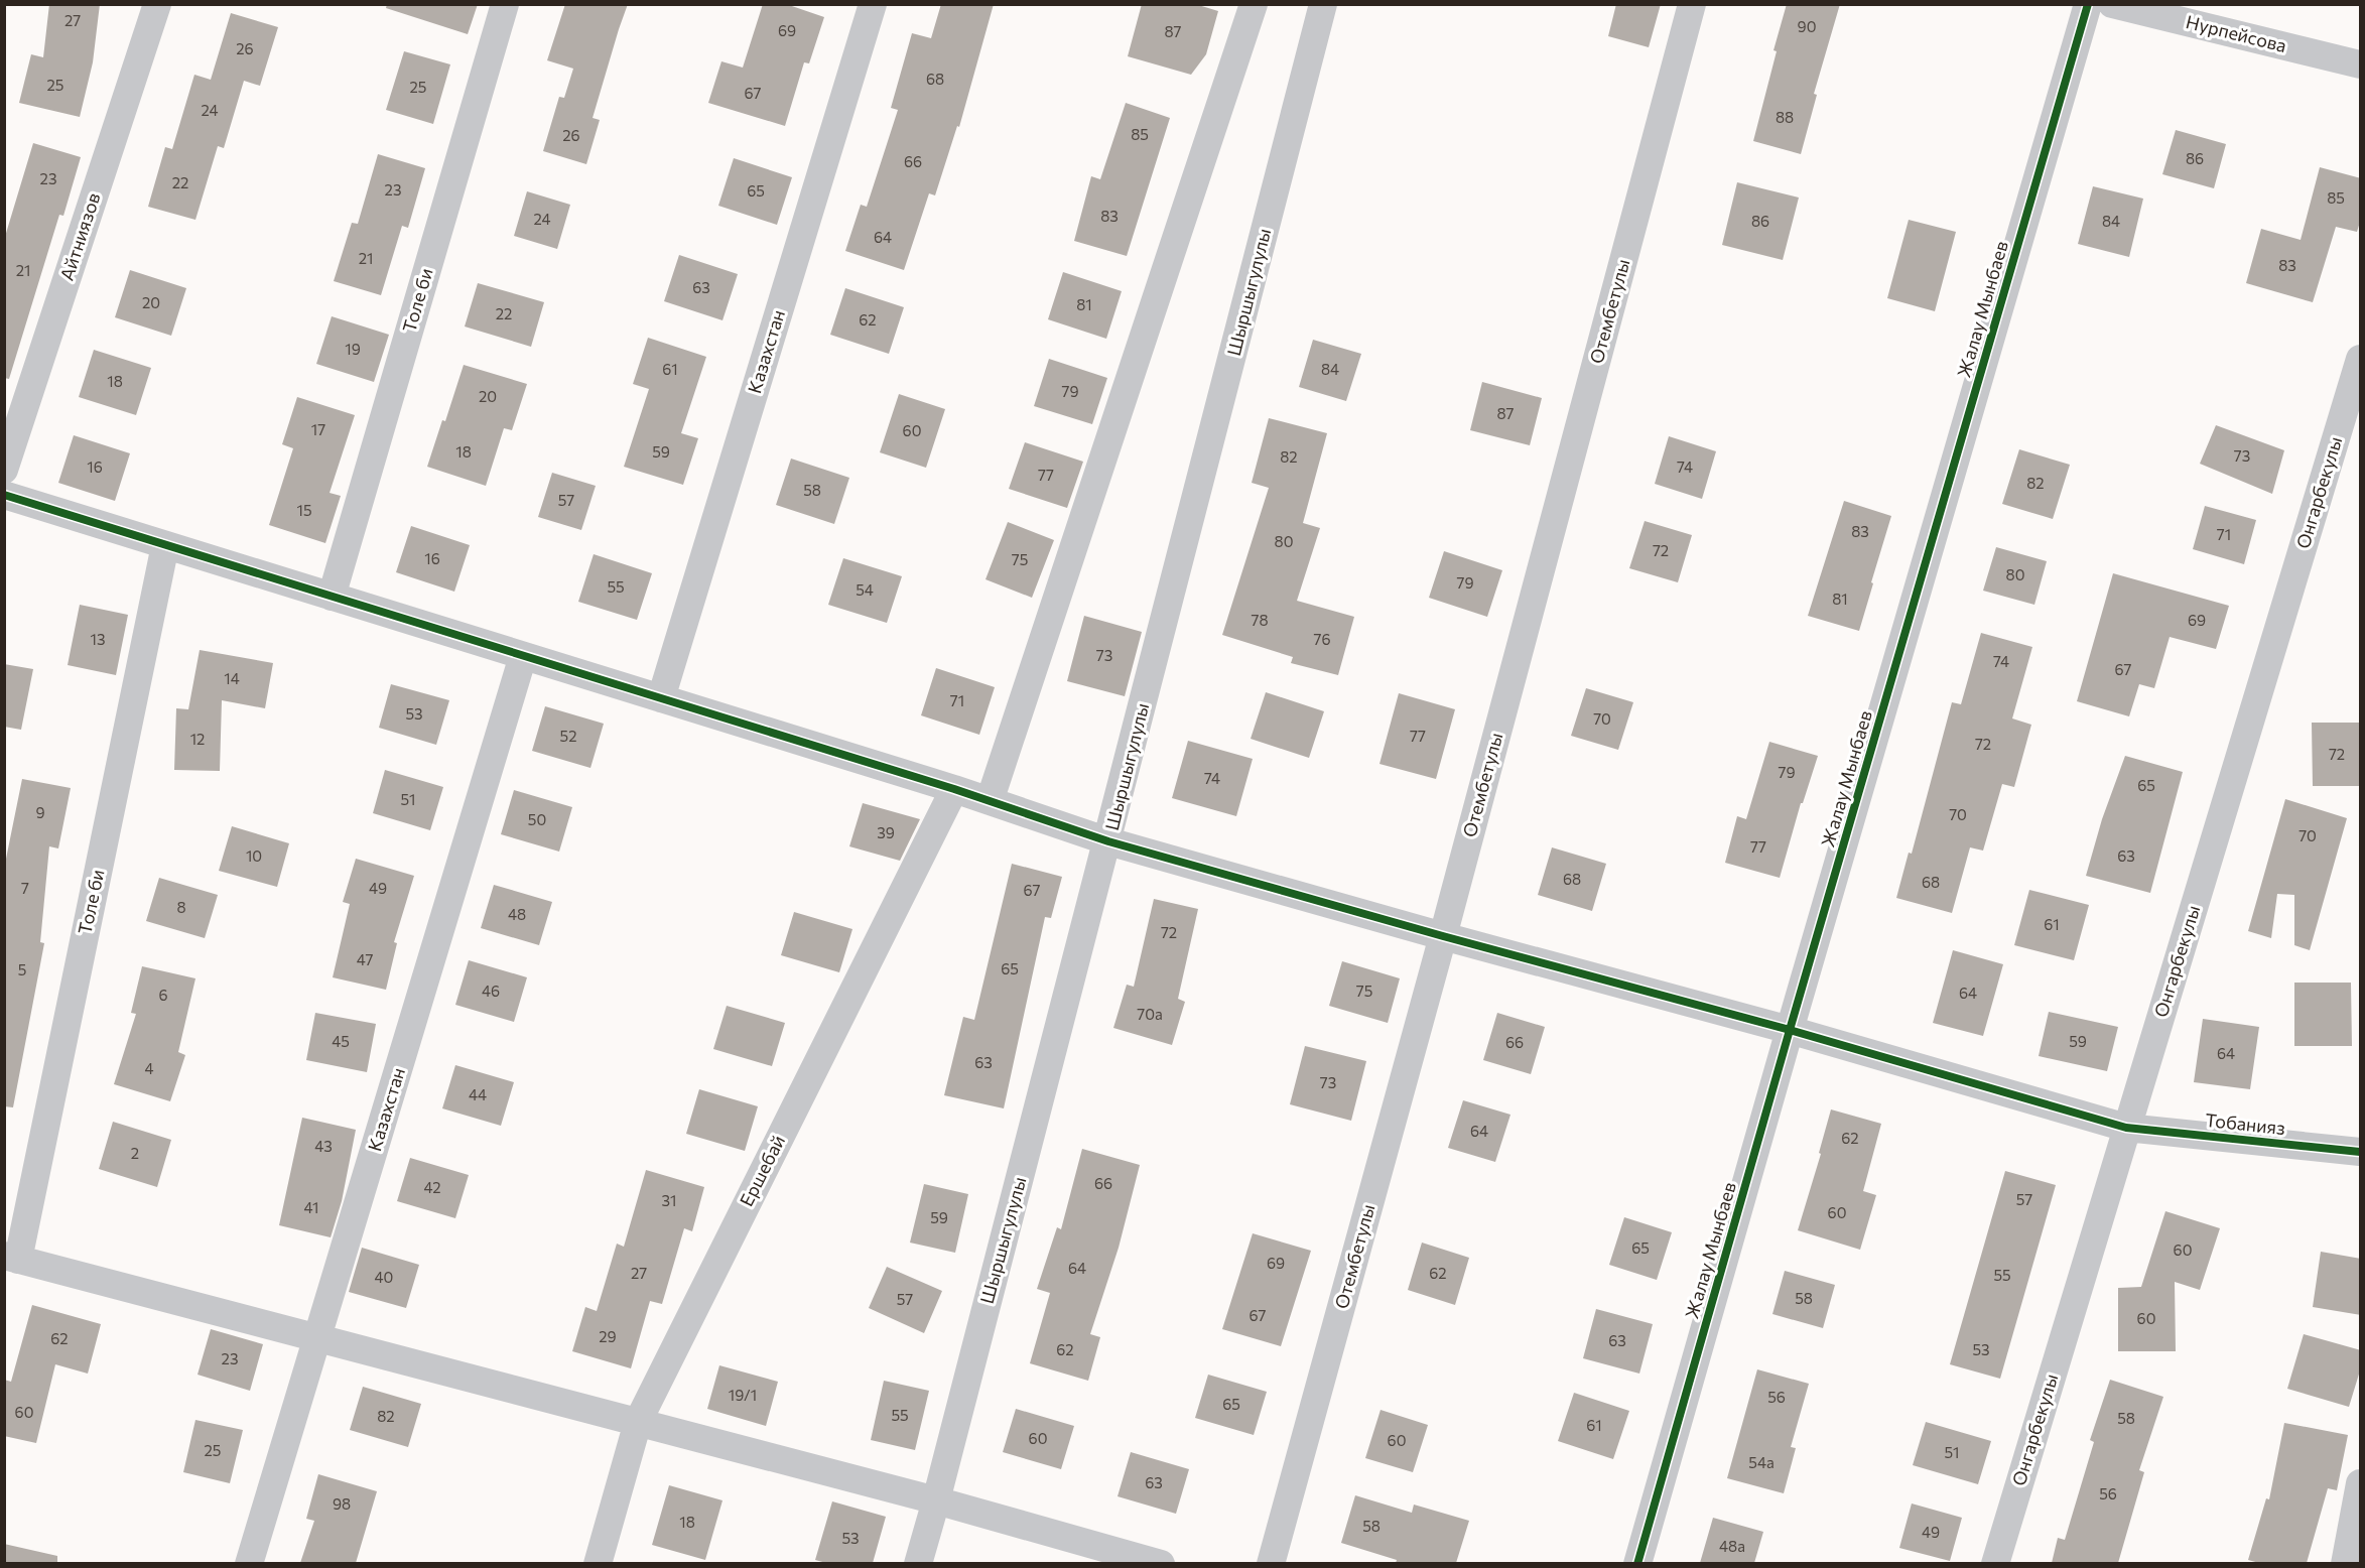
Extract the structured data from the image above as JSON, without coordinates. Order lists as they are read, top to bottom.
{
  "streets": {
    "street": [
      "Нурпейсова",
      "Айтниязов",
      "Шыршыгулулы",
      "Толе би",
      "Жалау Мынбаев",
      "Отембетулы",
      "Казахстан",
      "Онгарбекулы",
      "Тобанияз",
      "Ершебай"
    ]
  },
  "crossings": [
    ["Шыршыгулулы", "Тобанияз"],
    ["Толе би", "Тобанияз"],
    ["Жалау Мынбаев", "Тобанияз"],
    ["Отембетулы", "Тобанияз"],
    ["Казахстан", "Тобанияз"],
    ["Онгарбекулы", "Тобанияз"],
    ["Тобанияз", "Ершебай"]
  ],
  "house_numbers": [
    "27",
    "90",
    "69",
    "87",
    "26",
    "68",
    "25",
    "25",
    "67",
    "24",
    "88",
    "85",
    "26",
    "86",
    "66",
    "23",
    "22",
    "23",
    "65",
    "85",
    "83",
    "24",
    "86",
    "84",
    "64",
    "21",
    "83",
    "21",
    "63",
    "20",
    "81",
    "22",
    "62",
    "19",
    "61",
    "84",
    "18",
    "79",
    "20",
    "87",
    "17",
    "60",
    "18",
    "59",
    "73",
    "82",
    "16",
    "74",
    "77",
    "82",
    "58",
    "57",
    "15",
    "83",
    "71",
    "80",
    "72",
    "16",
    "75",
    "80",
    "79",
    "55",
    "54",
    "81",
    "78",
    "69",
    "13",
    "76",
    "73",
    "74",
    "67",
    "14",
    "71",
    "53",
    "70",
    "52",
    "77",
    "12",
    "72",
    "72",
    "79",
    "74",
    "65",
    "51",
    "9",
    "70",
    "50",
    "39",
    "70",
    "77",
    "10",
    "63",
    "68",
    "68",
    "7",
    "49",
    "67",
    "8",
    "48",
    "61",
    "72",
    "47",
    "65",
    "5",
    "46",
    "75",
    "64",
    "6",
    "70а",
    "45",
    "59",
    "66",
    "64",
    "63",
    "4",
    "73",
    "44",
    "64",
    "62",
    "43",
    "2",
    "66",
    "42",
    "57",
    "31",
    "41",
    "60",
    "59",
    "65",
    "60",
    "69",
    "64",
    "27",
    "62",
    "55",
    "40",
    "58",
    "57",
    "67",
    "60",
    "29",
    "62",
    "63",
    "62",
    "53",
    "23",
    "19/1",
    "56",
    "65",
    "60",
    "55",
    "82",
    "58",
    "61",
    "60",
    "60",
    "25",
    "51",
    "54а",
    "63",
    "56",
    "98",
    "18",
    "58",
    "49",
    "53",
    "48а"
  ]
}
